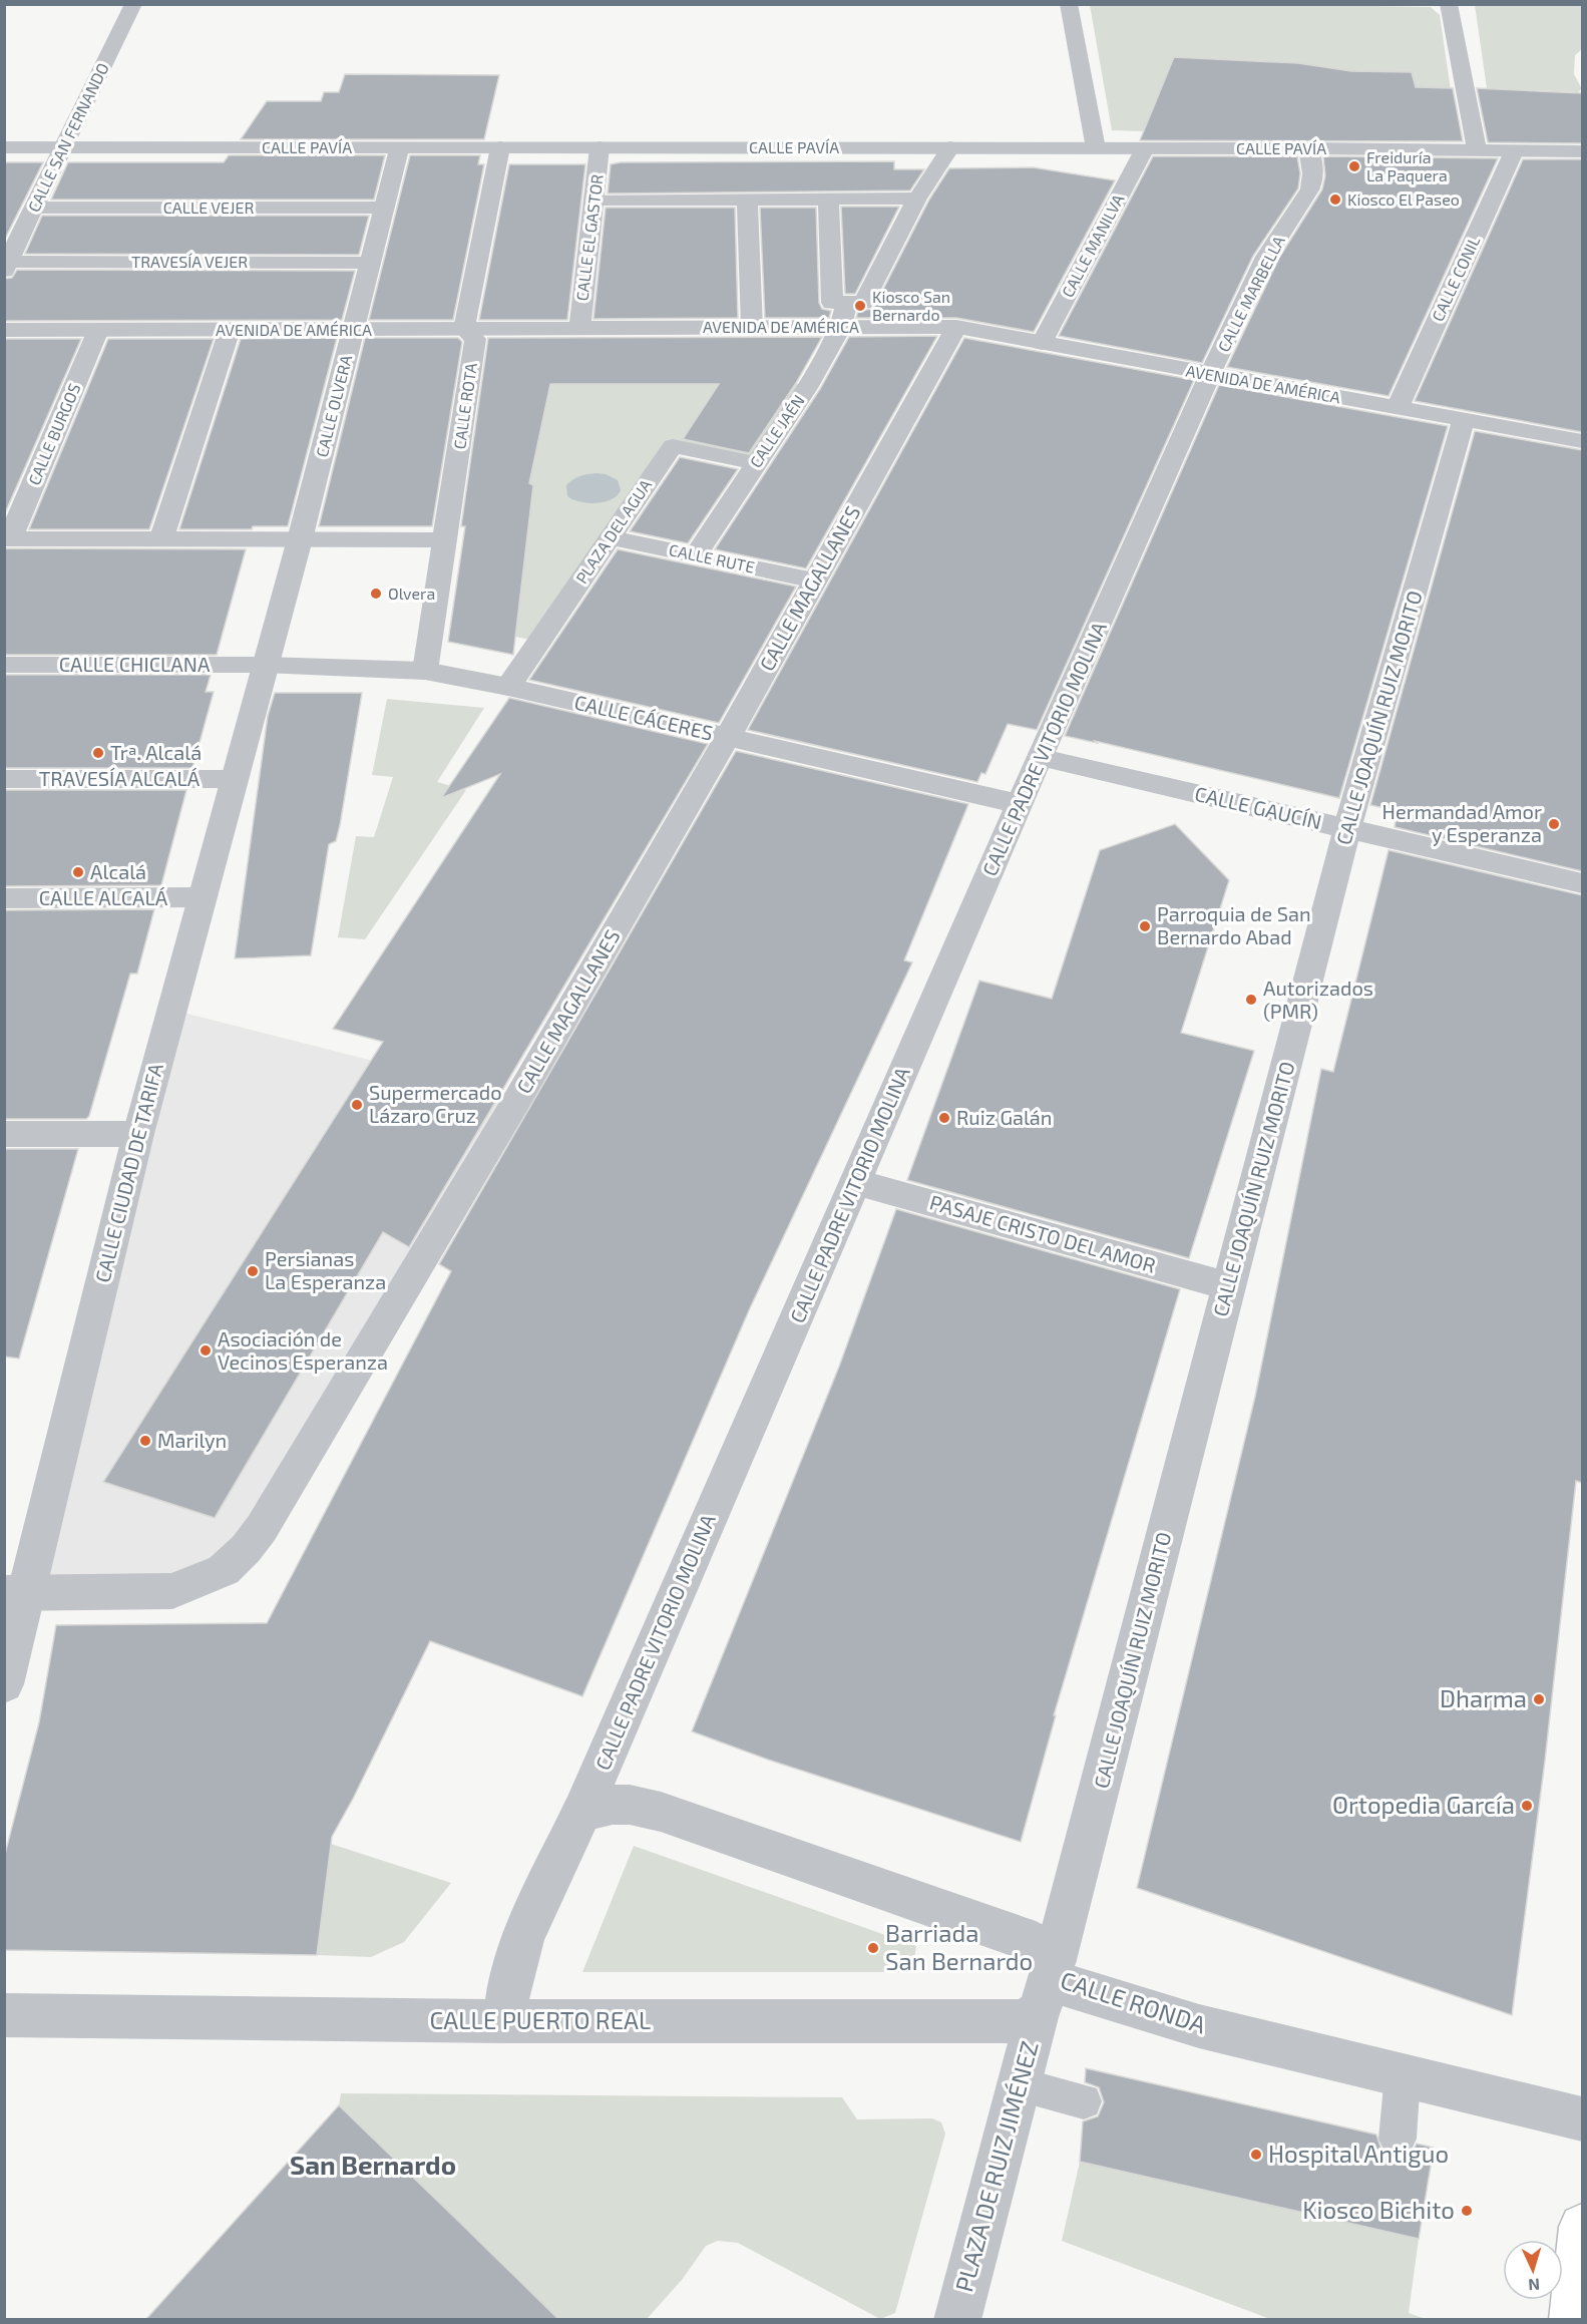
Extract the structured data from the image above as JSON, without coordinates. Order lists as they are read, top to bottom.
{
  "streets": {
    "street": [
      "CALLE SAN FERNANDO",
      "CALLE PAVÍA",
      "CALLE VEJER",
      "CALLE EL GASTOR",
      "CALLE MANILVA",
      "TRAVESÍA VEJER",
      "CALLE CONIL",
      "CALLE MARBELLA",
      "AVENIDA DE AMÉRICA",
      "CALLE OLVERA",
      "CALLE ROTA",
      "CALLE JAÉN",
      "CALLE BURGOS",
      "PLAZA DEL AGUA",
      "CALLE RUTE",
      "CALLE MAGALLANES",
      "CALLE CHICLANA",
      "CALLE CÁCERES",
      "CALLE JOAQUÍN RUIZ MORITO",
      "CALLE PADRE VITORIO MOLINA",
      "TRAVESÍA ALCALÁ",
      "CALLE GAUCÍN",
      "CALLE ALCALÁ",
      "CALLE CIUDAD DE TARIFA",
      "PASAJE CRISTO DEL AMOR",
      "CALLE RONDA",
      "CALLE PUERTO REAL",
      "PLAZA DE RUIZ JIMÉNEZ"
    ]
  },
  "crossings": [
    ["CALLE SAN FERNANDO", "CALLE PAVÍA"],
    ["CALLE SAN FERNANDO", "CALLE VEJER"],
    ["CALLE SAN FERNANDO", "TRAVESÍA VEJER"],
    ["CALLE PAVÍA", "CALLE EL GASTOR"],
    ["CALLE PAVÍA", "CALLE MANILVA"],
    ["CALLE PAVÍA", "CALLE CONIL"],
    ["CALLE PAVÍA", "CALLE MARBELLA"],
    ["CALLE PAVÍA", "CALLE OLVERA"],
    ["CALLE VEJER", "CALLE OLVERA"],
    ["CALLE EL GASTOR", "AVENIDA DE AMÉRICA"],
    ["CALLE MANILVA", "AVENIDA DE AMÉRICA"],
    ["TRAVESÍA VEJER", "CALLE OLVERA"],
    ["CALLE CONIL", "AVENIDA DE AMÉRICA"],
    ["CALLE MARBELLA", "AVENIDA DE AMÉRICA"],
    ["CALLE MARBELLA", "CALLE PADRE VITORIO MOLINA"],
    ["AVENIDA DE AMÉRICA", "CALLE OLVERA"],
    ["AVENIDA DE AMÉRICA", "CALLE ROTA"],
    ["AVENIDA DE AMÉRICA", "CALLE JAÉN"],
    ["AVENIDA DE AMÉRICA", "CALLE BURGOS"],
    ["AVENIDA DE AMÉRICA", "CALLE MAGALLANES"],
    ["AVENIDA DE AMÉRICA", "CALLE JOAQUÍN RUIZ MORITO"],
    ["AVENIDA DE AMÉRICA", "CALLE PADRE VITORIO MOLINA"],
    ["CALLE OLVERA", "CALLE CHICLANA"],
    ["CALLE OLVERA", "CALLE CÁCERES"],
    ["CALLE OLVERA", "CALLE CIUDAD DE TARIFA"],
    ["CALLE ROTA", "CALLE CÁCERES"],
    ["CALLE JAÉN", "PLAZA DEL AGUA"],
    ["CALLE JAÉN", "CALLE RUTE"],
    ["PLAZA DEL AGUA", "CALLE RUTE"],
    ["PLAZA DEL AGUA", "CALLE CÁCERES"],
    ["CALLE RUTE", "CALLE MAGALLANES"],
    ["CALLE MAGALLANES", "CALLE CÁCERES"],
    ["CALLE MAGALLANES", "CALLE CIUDAD DE TARIFA"],
    ["CALLE CHICLANA", "CALLE CÁCERES"],
    ["CALLE CHICLANA", "CALLE CIUDAD DE TARIFA"],
    ["CALLE CÁCERES", "CALLE PADRE VITORIO MOLINA"],
    ["CALLE CÁCERES", "CALLE CIUDAD DE TARIFA"],
    ["CALLE JOAQUÍN RUIZ MORITO", "CALLE GAUCÍN"],
    ["CALLE JOAQUÍN RUIZ MORITO", "PASAJE CRISTO DEL AMOR"],
    ["CALLE JOAQUÍN RUIZ MORITO", "CALLE RONDA"],
    ["CALLE JOAQUÍN RUIZ MORITO", "CALLE PUERTO REAL"],
    ["CALLE JOAQUÍN RUIZ MORITO", "PLAZA DE RUIZ JIMÉNEZ"],
    ["CALLE PADRE VITORIO MOLINA", "CALLE GAUCÍN"],
    ["CALLE PADRE VITORIO MOLINA", "PASAJE CRISTO DEL AMOR"],
    ["CALLE PADRE VITORIO MOLINA", "CALLE RONDA"],
    ["CALLE PADRE VITORIO MOLINA", "CALLE PUERTO REAL"],
    ["TRAVESÍA ALCALÁ", "CALLE CIUDAD DE TARIFA"],
    ["CALLE ALCALÁ", "CALLE CIUDAD DE TARIFA"],
    ["CALLE RONDA", "CALLE PUERTO REAL"],
    ["CALLE RONDA", "PLAZA DE RUIZ JIMÉNEZ"],
    ["CALLE PUERTO REAL", "PLAZA DE RUIZ JIMÉNEZ"]
  ],
  "districts": ["San Bernardo"],
  "places": [
    "Freiduría La Paquera",
    "Kiosco El Paseo",
    "Kiosco San Bernardo",
    "Olvera",
    "Trª. Alcalá",
    "Hermandad Amor y Esperanza",
    "Alcalá",
    "Parroquia de San Bernardo Abad",
    "Autorizados (PMR)",
    "Supermercado Lázaro Cruz",
    "Ruiz Galán",
    "Persianas La Esperanza",
    "Asociación de Vecinos Esperanza",
    "Marilyn",
    "Dharma",
    "Ortopedia García",
    "Barriada San Bernardo",
    "Hospital Antiguo",
    "Kiosco Bichito"
  ],
  "north": "bottom"
}
